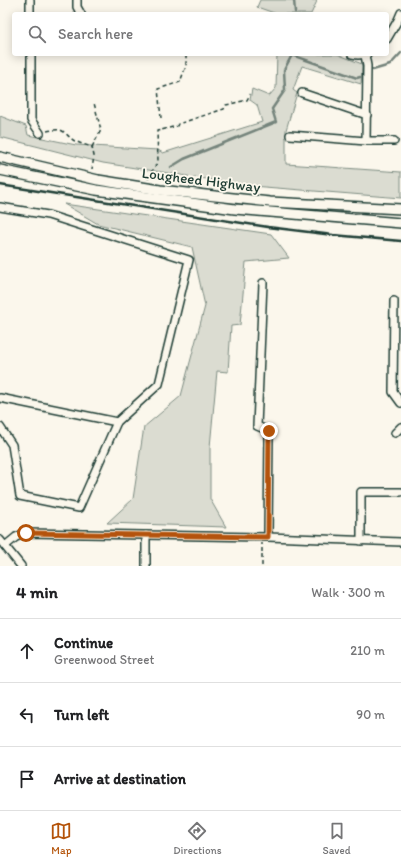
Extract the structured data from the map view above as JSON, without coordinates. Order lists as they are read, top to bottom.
{
  "streets": {
    "main road": ["Lougheed Highway"]
  },
  "page": {
    "search": "Search here",
    "heading": ["4 min", "Walk · 300 m"],
    "list": [
      ["Continue", "Greenwood Street", "210 m"],
      ["Turn left", "90 m"],
      "Arrive at destination"
    ],
    "nav": ["Map", "Directions", "Saved"]
  }
}
